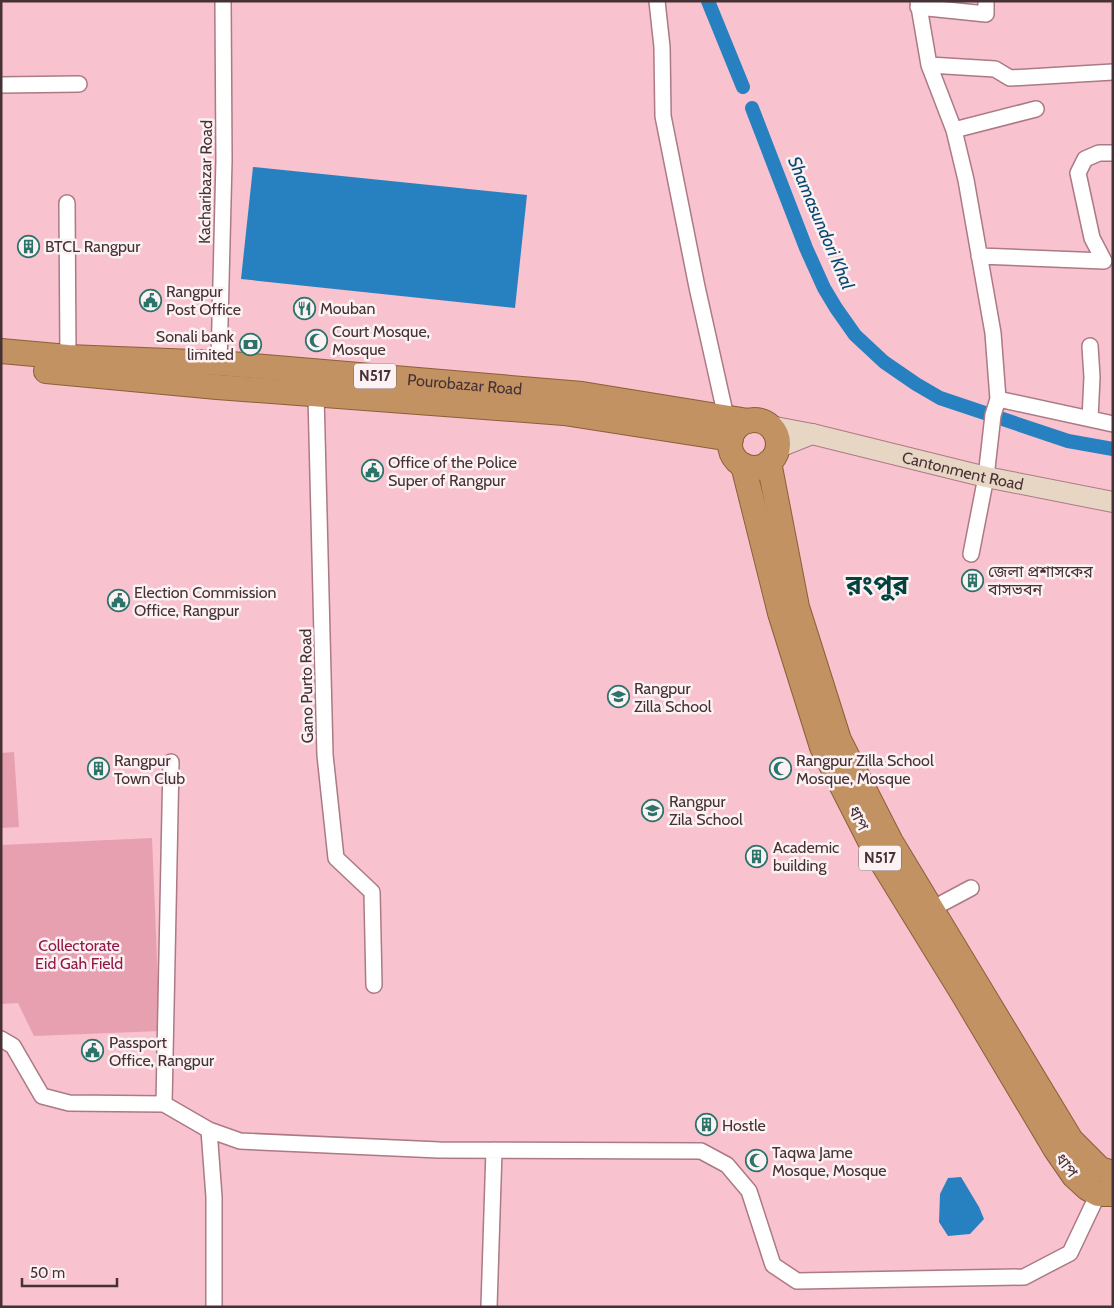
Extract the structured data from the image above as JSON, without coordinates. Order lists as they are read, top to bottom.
{
  "streets": {
    "highway": ["N517", "Pourobazar Road", "ধাপ"],
    "main road": ["Cantonment Road"],
    "street": ["Kacharibazar Road", "Gano Purto Road"]
  },
  "crossings": [
    ["Kacharibazar Road", "Pourobazar Road"],
    ["N517", "Pourobazar Road"],
    ["N517", "Cantonment Road"],
    ["N517", "ধাপ"],
    ["Pourobazar Road", "Cantonment Road"],
    ["Pourobazar Road", "Gano Purto Road"],
    ["Pourobazar Road", "ধাপ"],
    ["Cantonment Road", "ধাপ"]
  ],
  "districts": ["রংপুর"],
  "water": ["Shamasundori Khal"],
  "parks": ["Collectorate Eid Gah Field"],
  "places": {
    "building": [
      "BTCL Rangpur",
      "জেলা প্রশাসকের বাসভবন",
      "Rangpur Town Club",
      "Academic building",
      "Hostle"
    ],
    "public building": [
      "Rangpur Post Office",
      "Office of the Police Super of Rangpur",
      "Election Commission Office, Rangpur",
      "Passport Office, Rangpur"
    ],
    "restaurant": ["Mouban"],
    "mosque": ["Court Mosque, Mosque", "Rangpur Zilla School Mosque, Mosque", "Taqwa Jame Mosque, Mosque"],
    "bank": ["Sonali bank limited"],
    "school or university": ["Rangpur Zilla School", "Rangpur Zila School"]
  },
  "scale_bar": "50 m"
}
